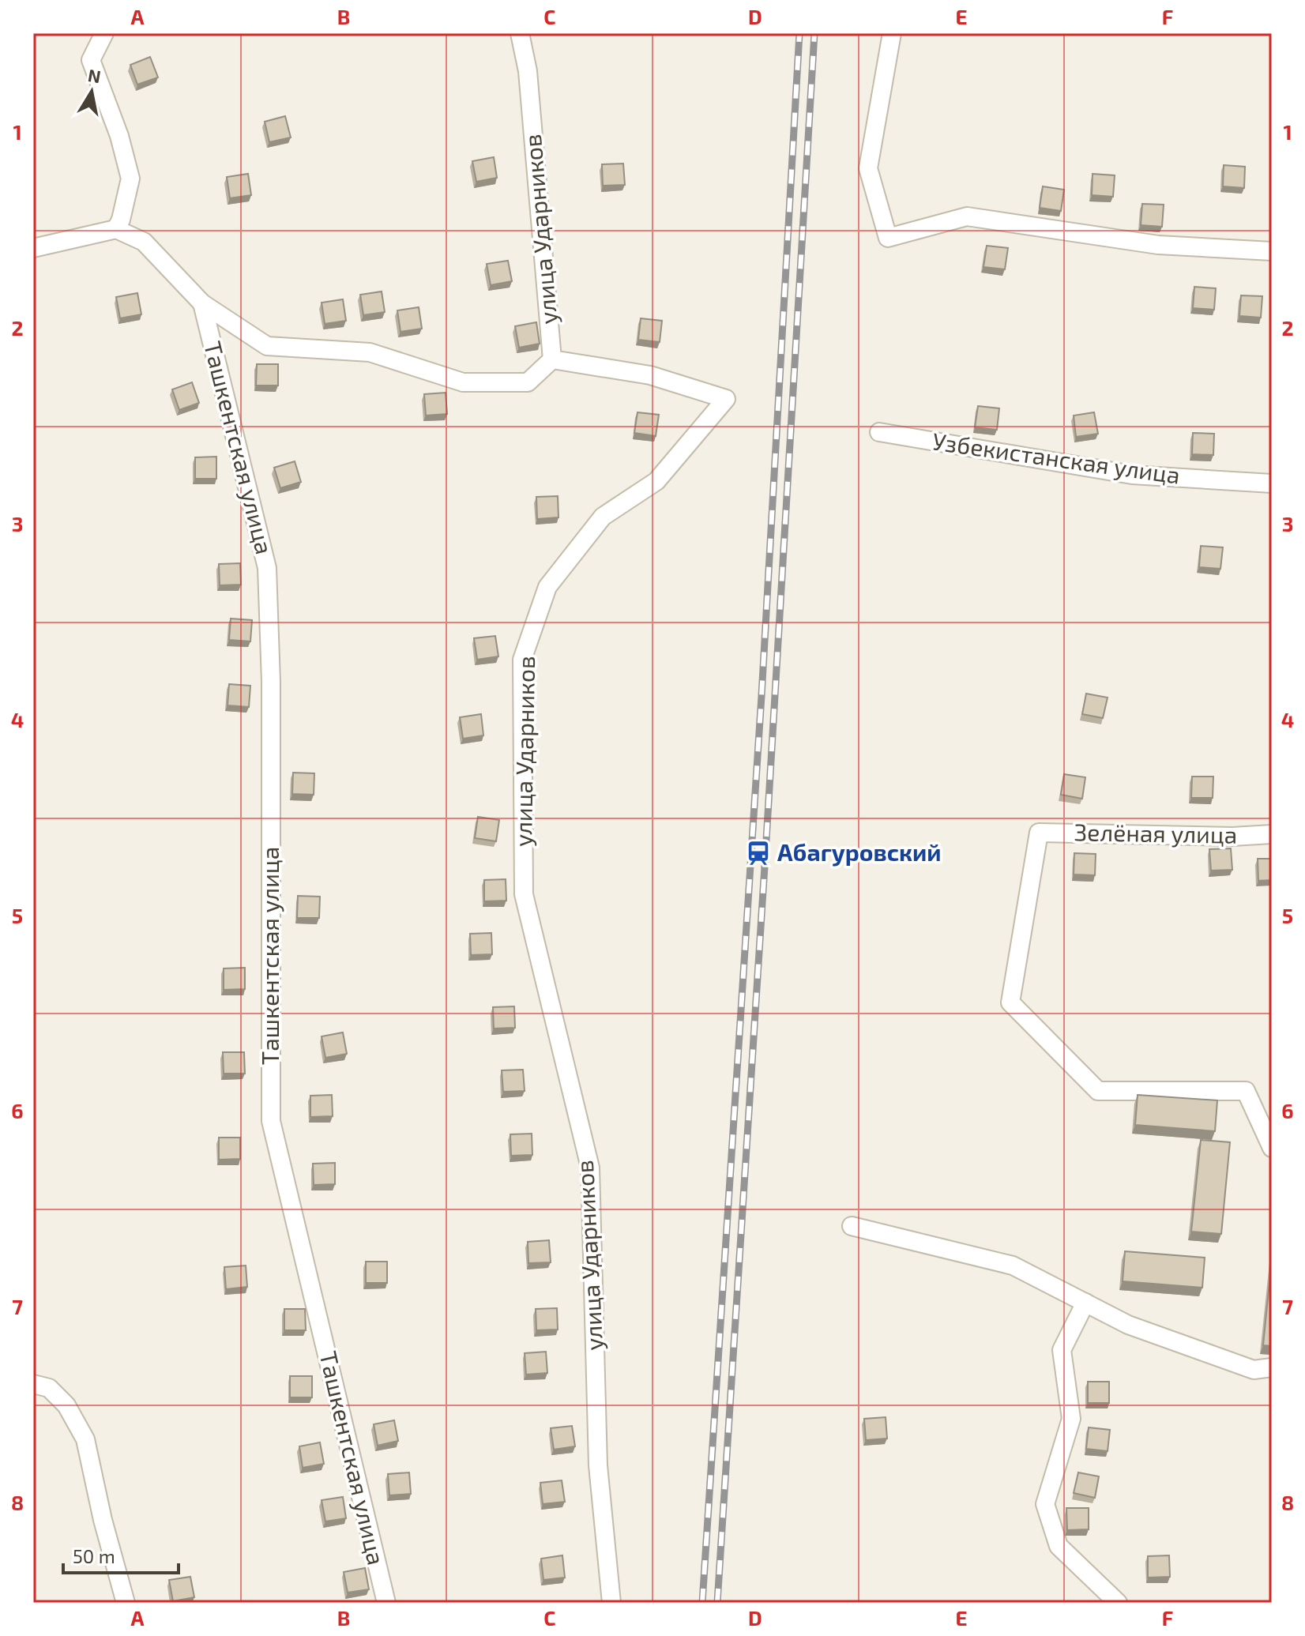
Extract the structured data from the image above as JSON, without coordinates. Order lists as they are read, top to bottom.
{
  "streets": {
    "street": [
      "улица Ударников",
      "Ташкентская улица",
      "Узбекистанская улица",
      "Зелёная улица"
    ]
  },
  "places": {
    "station": ["Абагуровский"]
  },
  "scale_bar": "50 m",
  "north": "top",
  "grid": {
    "columns": [
      "A",
      "B",
      "C",
      "D",
      "E",
      "F"
    ],
    "rows": [
      "1",
      "2",
      "3",
      "4",
      "5",
      "6",
      "7",
      "8"
    ]
  }
}
